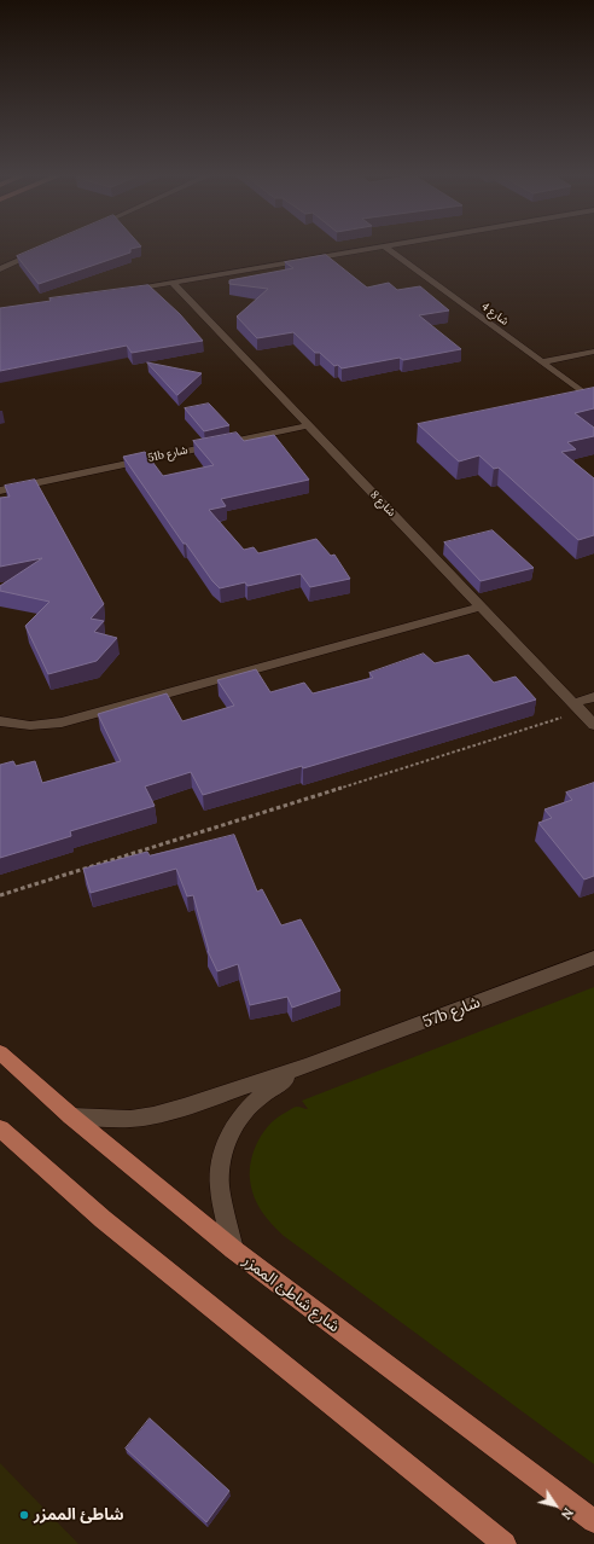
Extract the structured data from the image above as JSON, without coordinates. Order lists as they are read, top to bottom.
{
  "streets": {
    "main road": ["شارع شاطئ الممزر"],
    "street": [
      "شارع 4",
      "51b شارع",
      "شارع 8",
      "57b شارع"
    ]
  },
  "crossings": [
    ["51b شارع", "شارع 8"],
    ["57b شارع", "شارع شاطئ الممزر"]
  ],
  "places": ["شاطئ الممزر"],
  "north": "bottom right"
}
